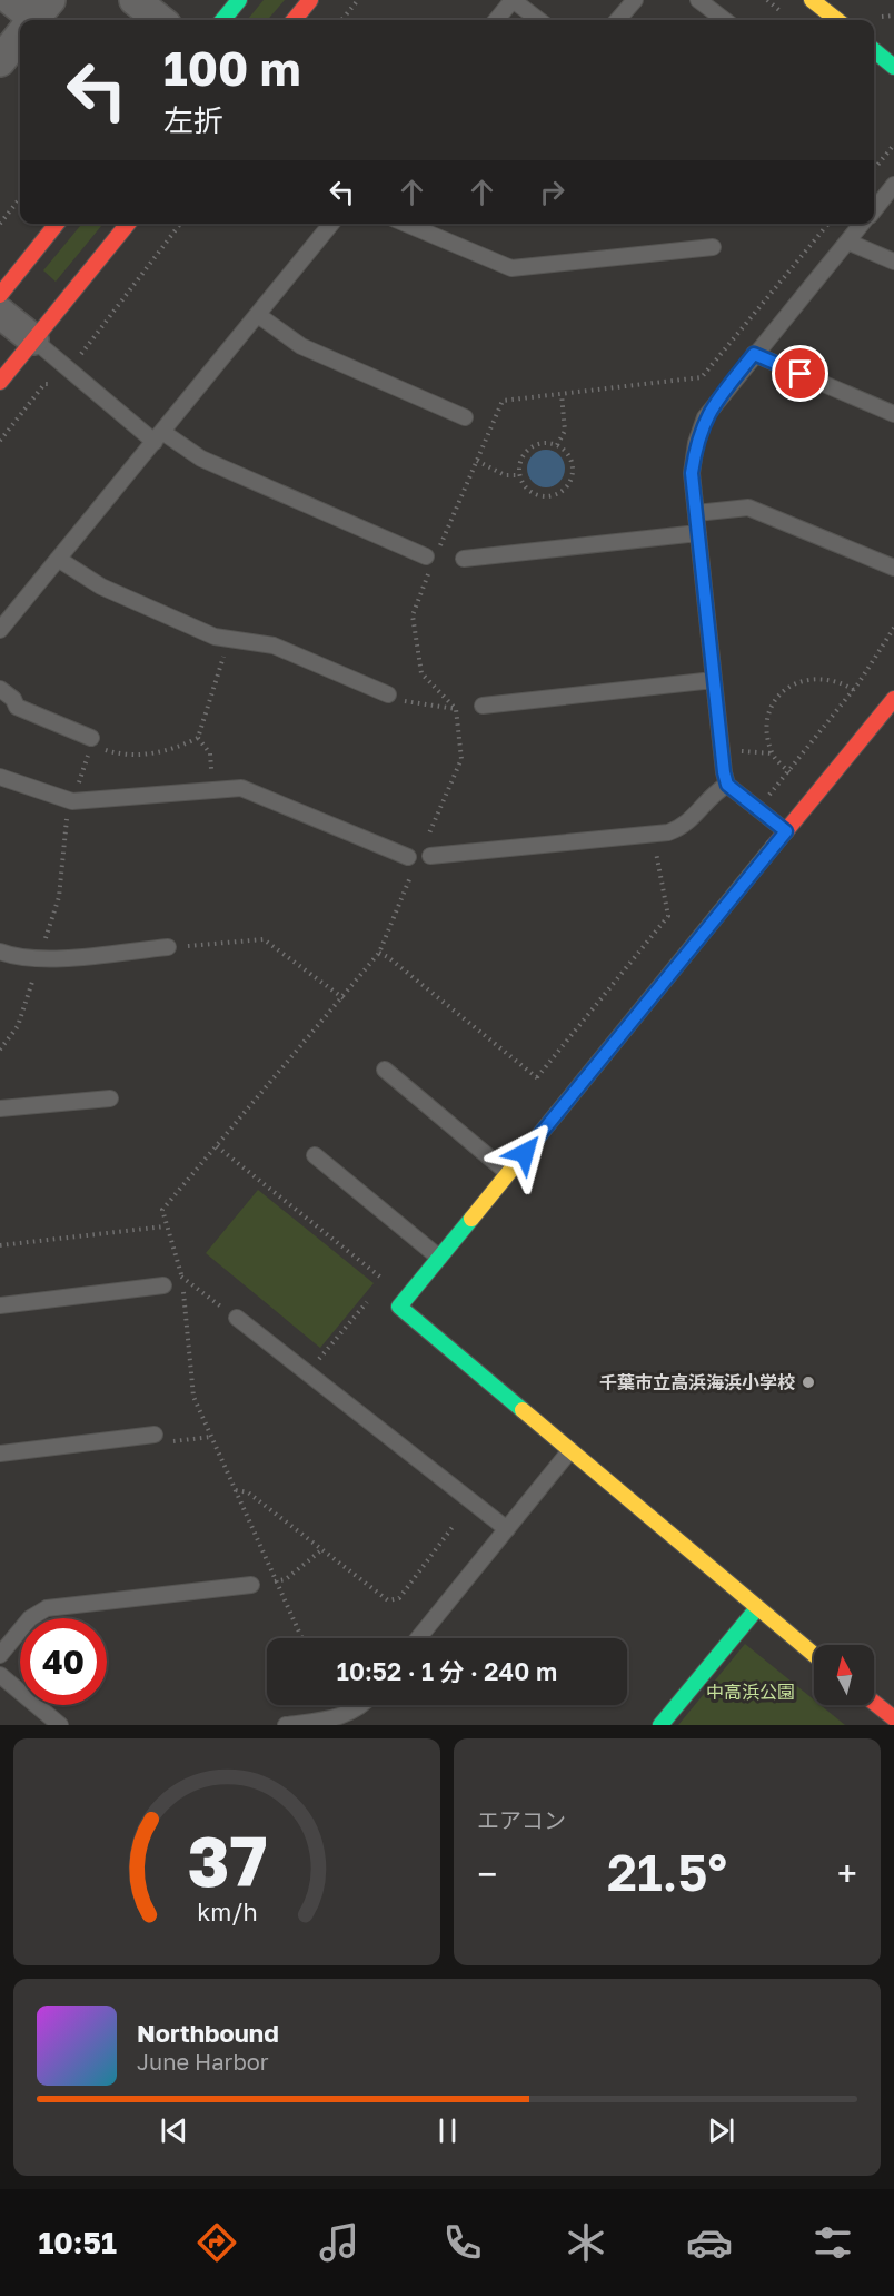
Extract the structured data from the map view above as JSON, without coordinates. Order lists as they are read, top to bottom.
{
  "parks": ["中高浜公園"],
  "places": ["千葉市立高浜海浜小学校"],
  "north": "top",
  "page": {
    "turn": ["100 m", "左折"],
    "limit": "40",
    "trip": "10:52 · 1 分 · 240 m",
    "tile": "エアコン",
    "heat": ["−", "21.5°", "+"],
    "song": ["Northbound", "June Harbor"],
    "tabs": "10:51",
    "gauge": ["37", "km/h"]
  }
}
